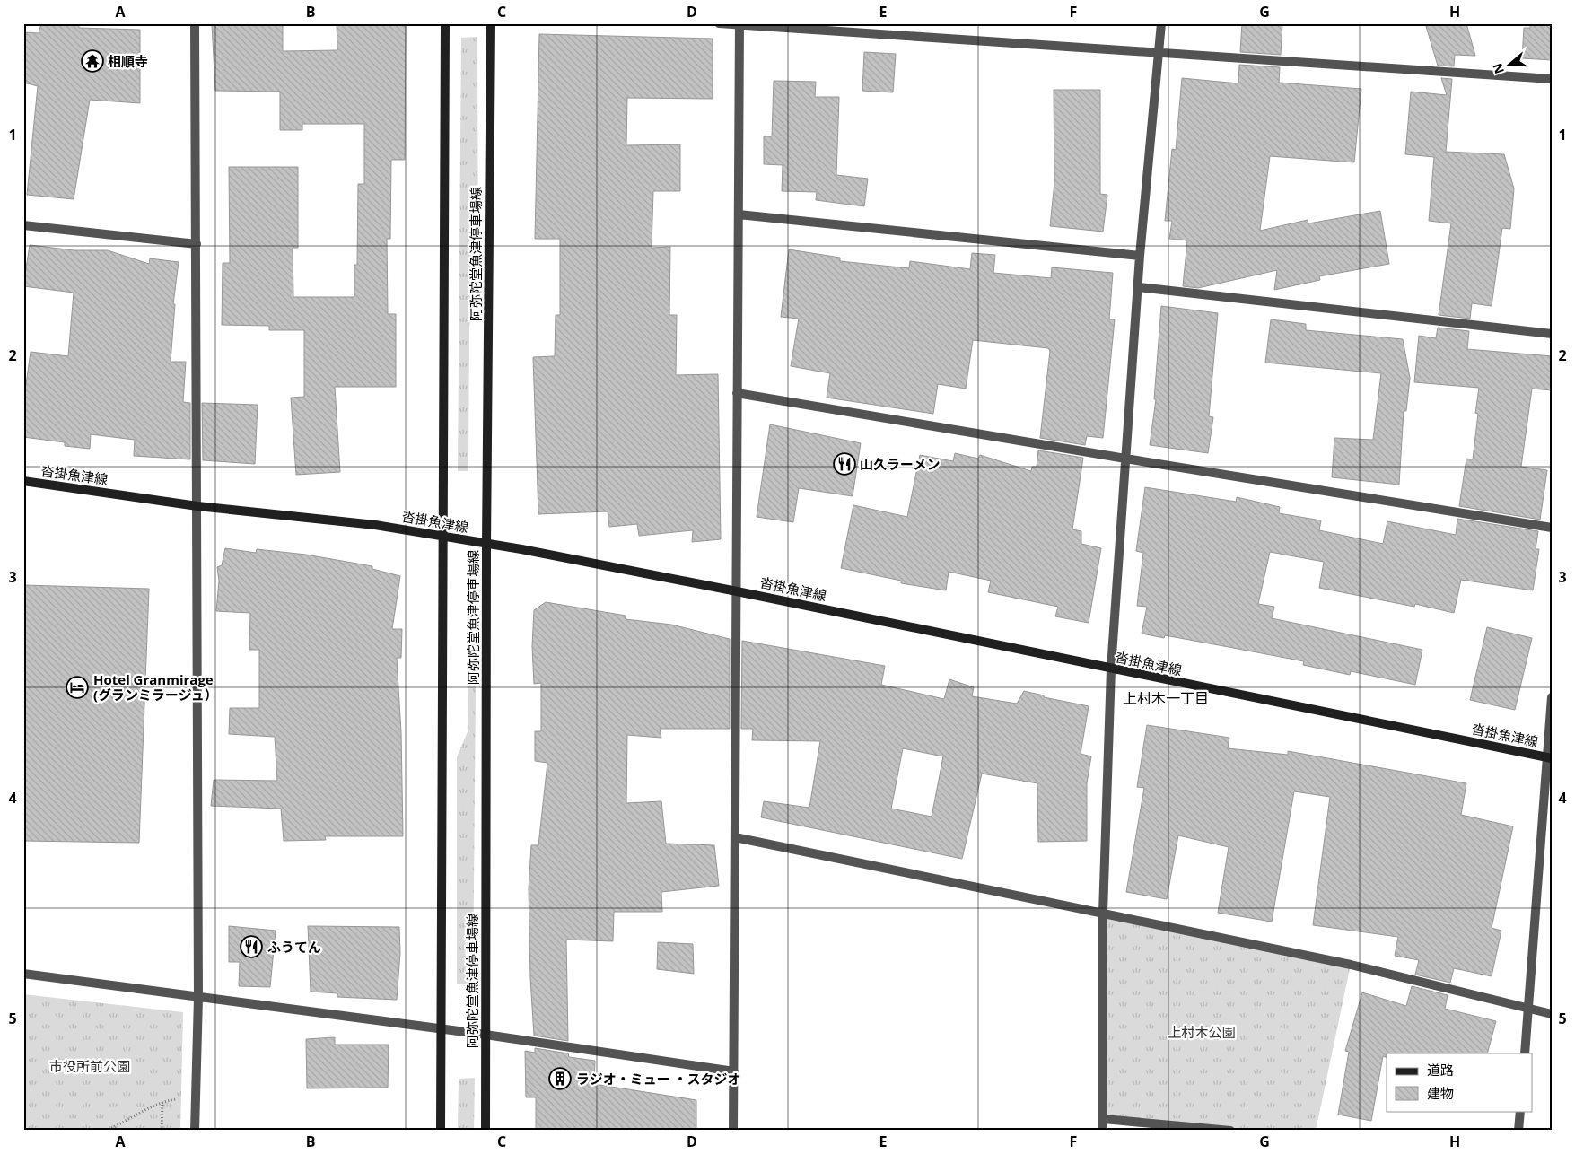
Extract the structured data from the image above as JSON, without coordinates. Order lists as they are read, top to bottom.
{
  "streets": {
    "main road": ["阿弥陀堂魚津停車場線", "沓掛魚津線"]
  },
  "crossings": [
    ["阿弥陀堂魚津停車場線", "沓掛魚津線"]
  ],
  "districts": ["上村木一丁目"],
  "parks": ["上村木公園", "市役所前公園"],
  "places": {
    "temple": ["相順寺"],
    "restaurant": ["山久ラーメン", "ふうてん"],
    "hotel": ["Hotel Granmirage (グランミラージュ）"],
    "building": ["ラジオ・ミュー ・スタジオ"]
  },
  "legend": ["道路", "建物"],
  "north": "left",
  "grid": {
    "columns": [
      "A",
      "B",
      "C",
      "D",
      "E",
      "F",
      "G",
      "H"
    ],
    "rows": [
      "1",
      "2",
      "3",
      "4",
      "5"
    ]
  }
}
